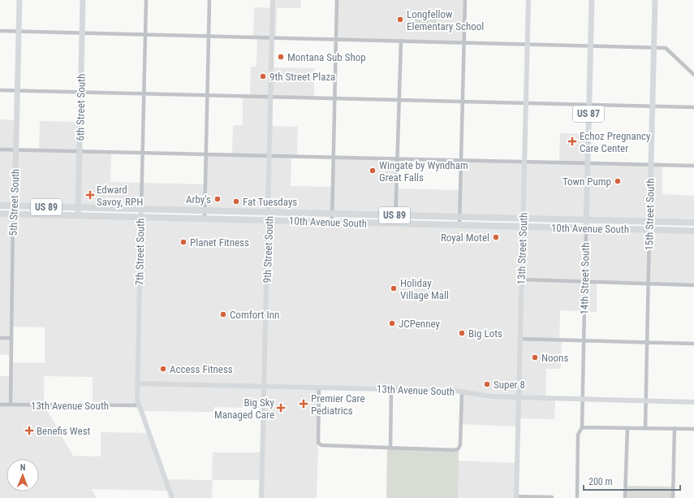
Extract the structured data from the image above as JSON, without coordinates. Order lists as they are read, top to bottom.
{
  "streets": {
    "highway": ["US 89", "10th Avenue South"],
    "main road": [
      "6th Street South",
      "US 87",
      "5th Street South",
      "15th Street South",
      "14th Street South"
    ],
    "street": [
      "13th Street South",
      "9th Street South",
      "7th Street South",
      "13th Avenue South"
    ]
  },
  "crossings": [
    ["6th Street South", "10th Avenue South"],
    ["5th Street South", "10th Avenue South"],
    ["5th Street South", "13th Avenue South"],
    ["15th Street South", "10th Avenue South"],
    ["15th Street South", "13th Avenue South"],
    ["10th Avenue South", "13th Street South"],
    ["10th Avenue South", "9th Street South"],
    ["10th Avenue South", "7th Street South"],
    ["10th Avenue South", "14th Street South"],
    ["13th Street South", "13th Avenue South"],
    ["9th Street South", "13th Avenue South"],
    ["7th Street South", "13th Avenue South"],
    ["14th Street South", "13th Avenue South"]
  ],
  "places": {
    "other": [
      "Longfellow Elementary School",
      "Montana Sub Shop",
      "9th Street Plaza",
      "Wingate by Wyndham Great Falls",
      "Town Pump",
      "Arby's",
      "Fat Tuesdays",
      "Royal Motel",
      "Planet Fitness",
      "Holiday Village Mall",
      "Comfort Inn",
      "JCPenney",
      "Big Lots",
      "Noons",
      "Access Fitness",
      "Super 8"
    ],
    "health": [
      "Echoz Pregnancy Care Center",
      "Edward Savoy, RPH",
      "Premier Care Pediatrics",
      "Big Sky Managed Care",
      "Benefis West"
    ]
  },
  "scale_bar": "200 m",
  "north": "top"
}
